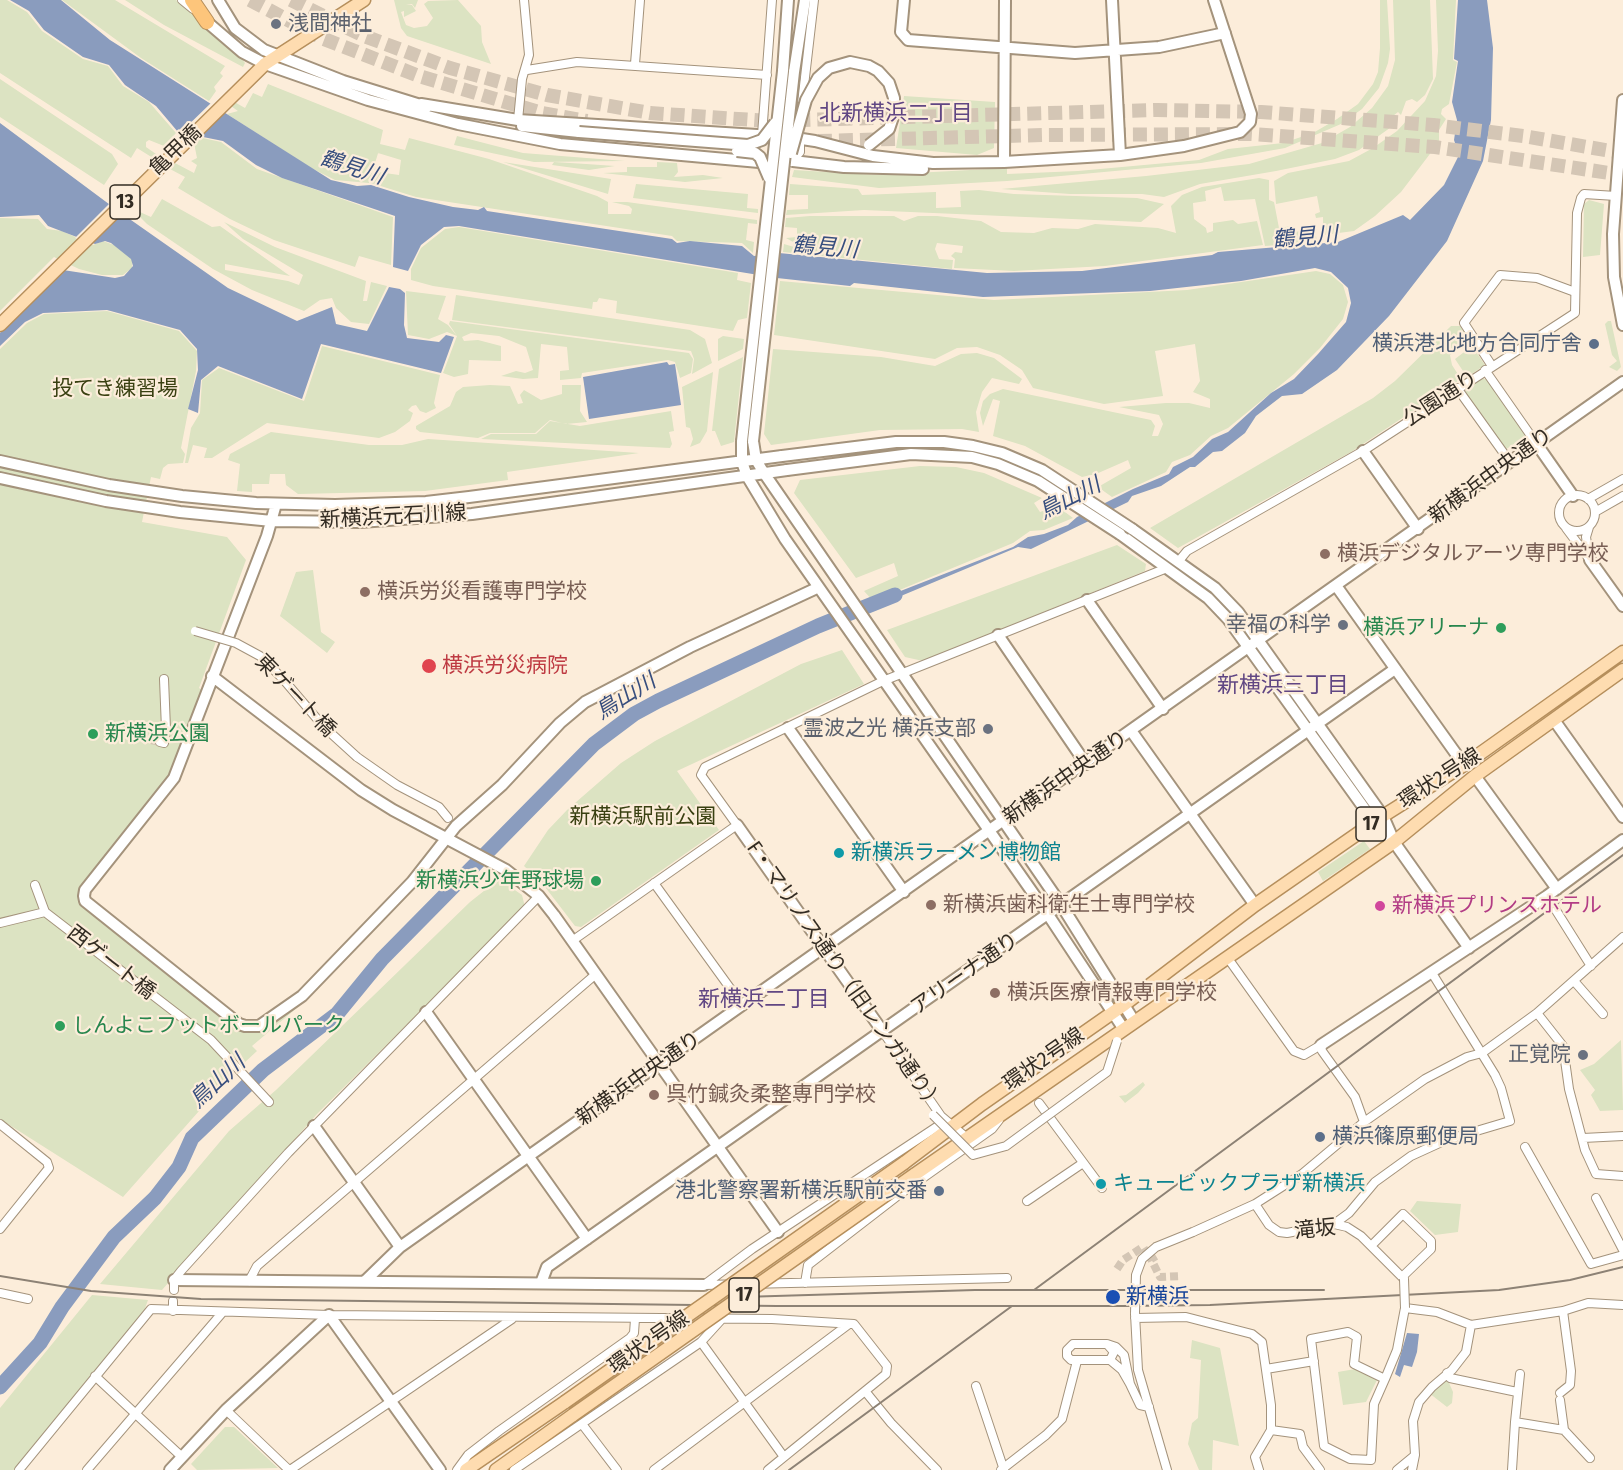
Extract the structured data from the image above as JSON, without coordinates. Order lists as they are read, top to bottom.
{
  "streets": {
    "main road": [
      "亀甲橋",
      "13",
      "環状2号線",
      "17"
    ],
    "street": [
      "公園通り",
      "新横浜中央通り",
      "新横浜元石川線",
      "東ゲート橋",
      "西ゲート橋",
      "アリーナ通り",
      "F・マリノス通り（旧レンガ通り）",
      "滝坂"
    ]
  },
  "crossings": [
    ["亀甲橋", "13"],
    ["公園通り", "新横浜元石川線"],
    ["新横浜中央通り", "新横浜元石川線"],
    ["新横浜中央通り", "F・マリノス通り（旧レンガ通り）"],
    ["環状2号線", "F・マリノス通り（旧レンガ通り）"],
    ["アリーナ通り", "F・マリノス通り（旧レンガ通り）"]
  ],
  "districts": ["北新横浜二丁目", "新横浜三丁目", "新横浜二丁目"],
  "water": ["鶴見川", "鳥山川"],
  "parks": ["投てき練習場", "新横浜駅前公園"],
  "places": [
    "浅間神社",
    "横浜港北地方合同庁舎",
    "横浜デジタルアーツ専門学校",
    "横浜労災看護専門学校",
    "幸福の科学",
    "横浜アリーナ",
    "横浜労災病院",
    "霊波之光 横浜支部",
    "新横浜公園",
    "新横浜ラーメン博物館",
    "新横浜少年野球場",
    "新横浜歯科衛生士専門学校",
    "新横浜プリンスホテル",
    "横浜医療情報専門学校",
    "しんよこフットボールパーク",
    "正覚院",
    "呉竹鍼灸柔整専門学校",
    "横浜篠原郵便局",
    "キュービックプラザ新横浜",
    "港北警察署新横浜駅前交番",
    "新横浜"
  ]
}
